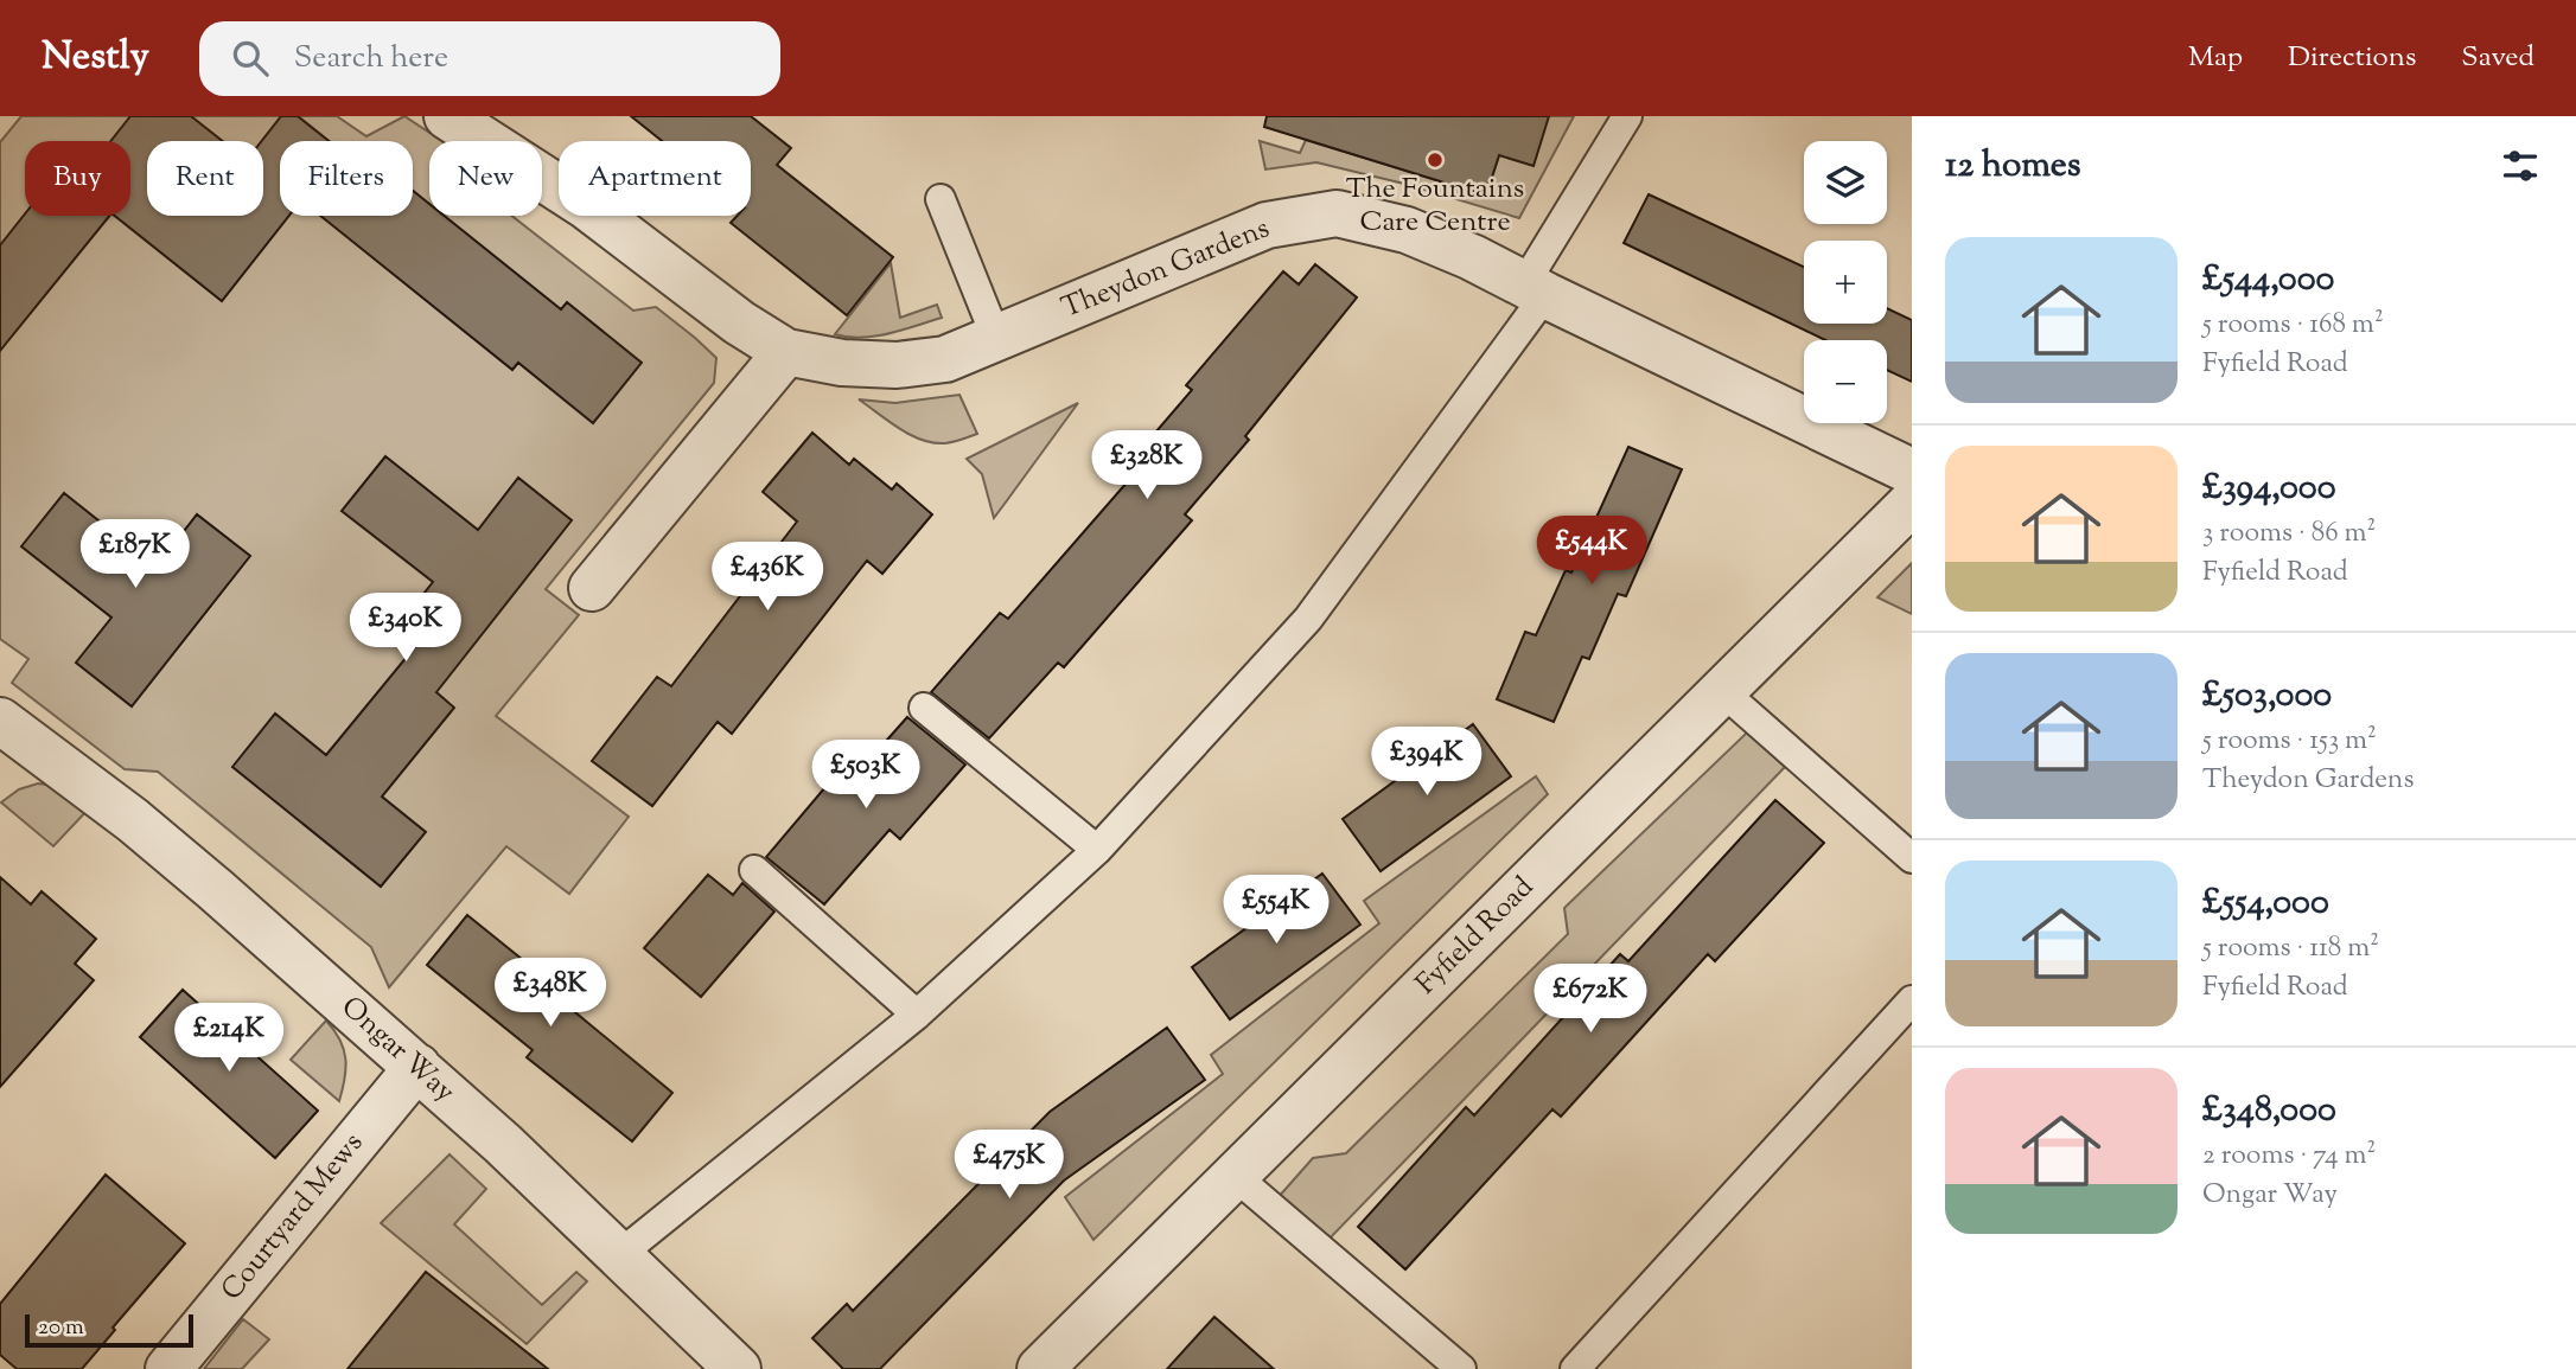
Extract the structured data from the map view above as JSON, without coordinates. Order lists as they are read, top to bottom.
{
  "streets": {
    "street": [
      "Theydon Gardens",
      "Fyfield Road",
      "Ongar Way",
      "Courtyard Mews"
    ]
  },
  "crossings": [
    ["Ongar Way", "Courtyard Mews"]
  ],
  "places": ["The Fountains Care Centre"],
  "scale_bar": "20 m",
  "page": {
    "header": "Nestly",
    "search": "Search here",
    "nav": ["Map", "Directions", "Saved"],
    "heading": "12 homes",
    "map_buttons": ["+", "−"],
    "chip": [
      "Buy",
      "Rent",
      "Filters",
      "New",
      "Apartment"
    ],
    "list": [
      {
        "name": "£544,000",
        "note": "5 rooms · 168 m² · Fyfield Road"
      },
      {
        "name": "£394,000",
        "note": "3 rooms · 86 m² · Fyfield Road"
      },
      {
        "name": "£503,000",
        "note": "5 rooms · 153 m² · Theydon Gardens"
      },
      {
        "name": "£554,000",
        "note": "5 rooms · 118 m² · Fyfield Road"
      },
      {
        "name": "£348,000",
        "note": "2 rooms · 74 m² · Ongar Way"
      }
    ],
    "price": [
      "£328K",
      "£544K",
      "£187K",
      "£436K",
      "£340K",
      "£394K",
      "£503K",
      "£554K",
      "£348K",
      "£672K",
      "£214K",
      "£475K"
    ],
    "scale": "20 m"
  }
}
